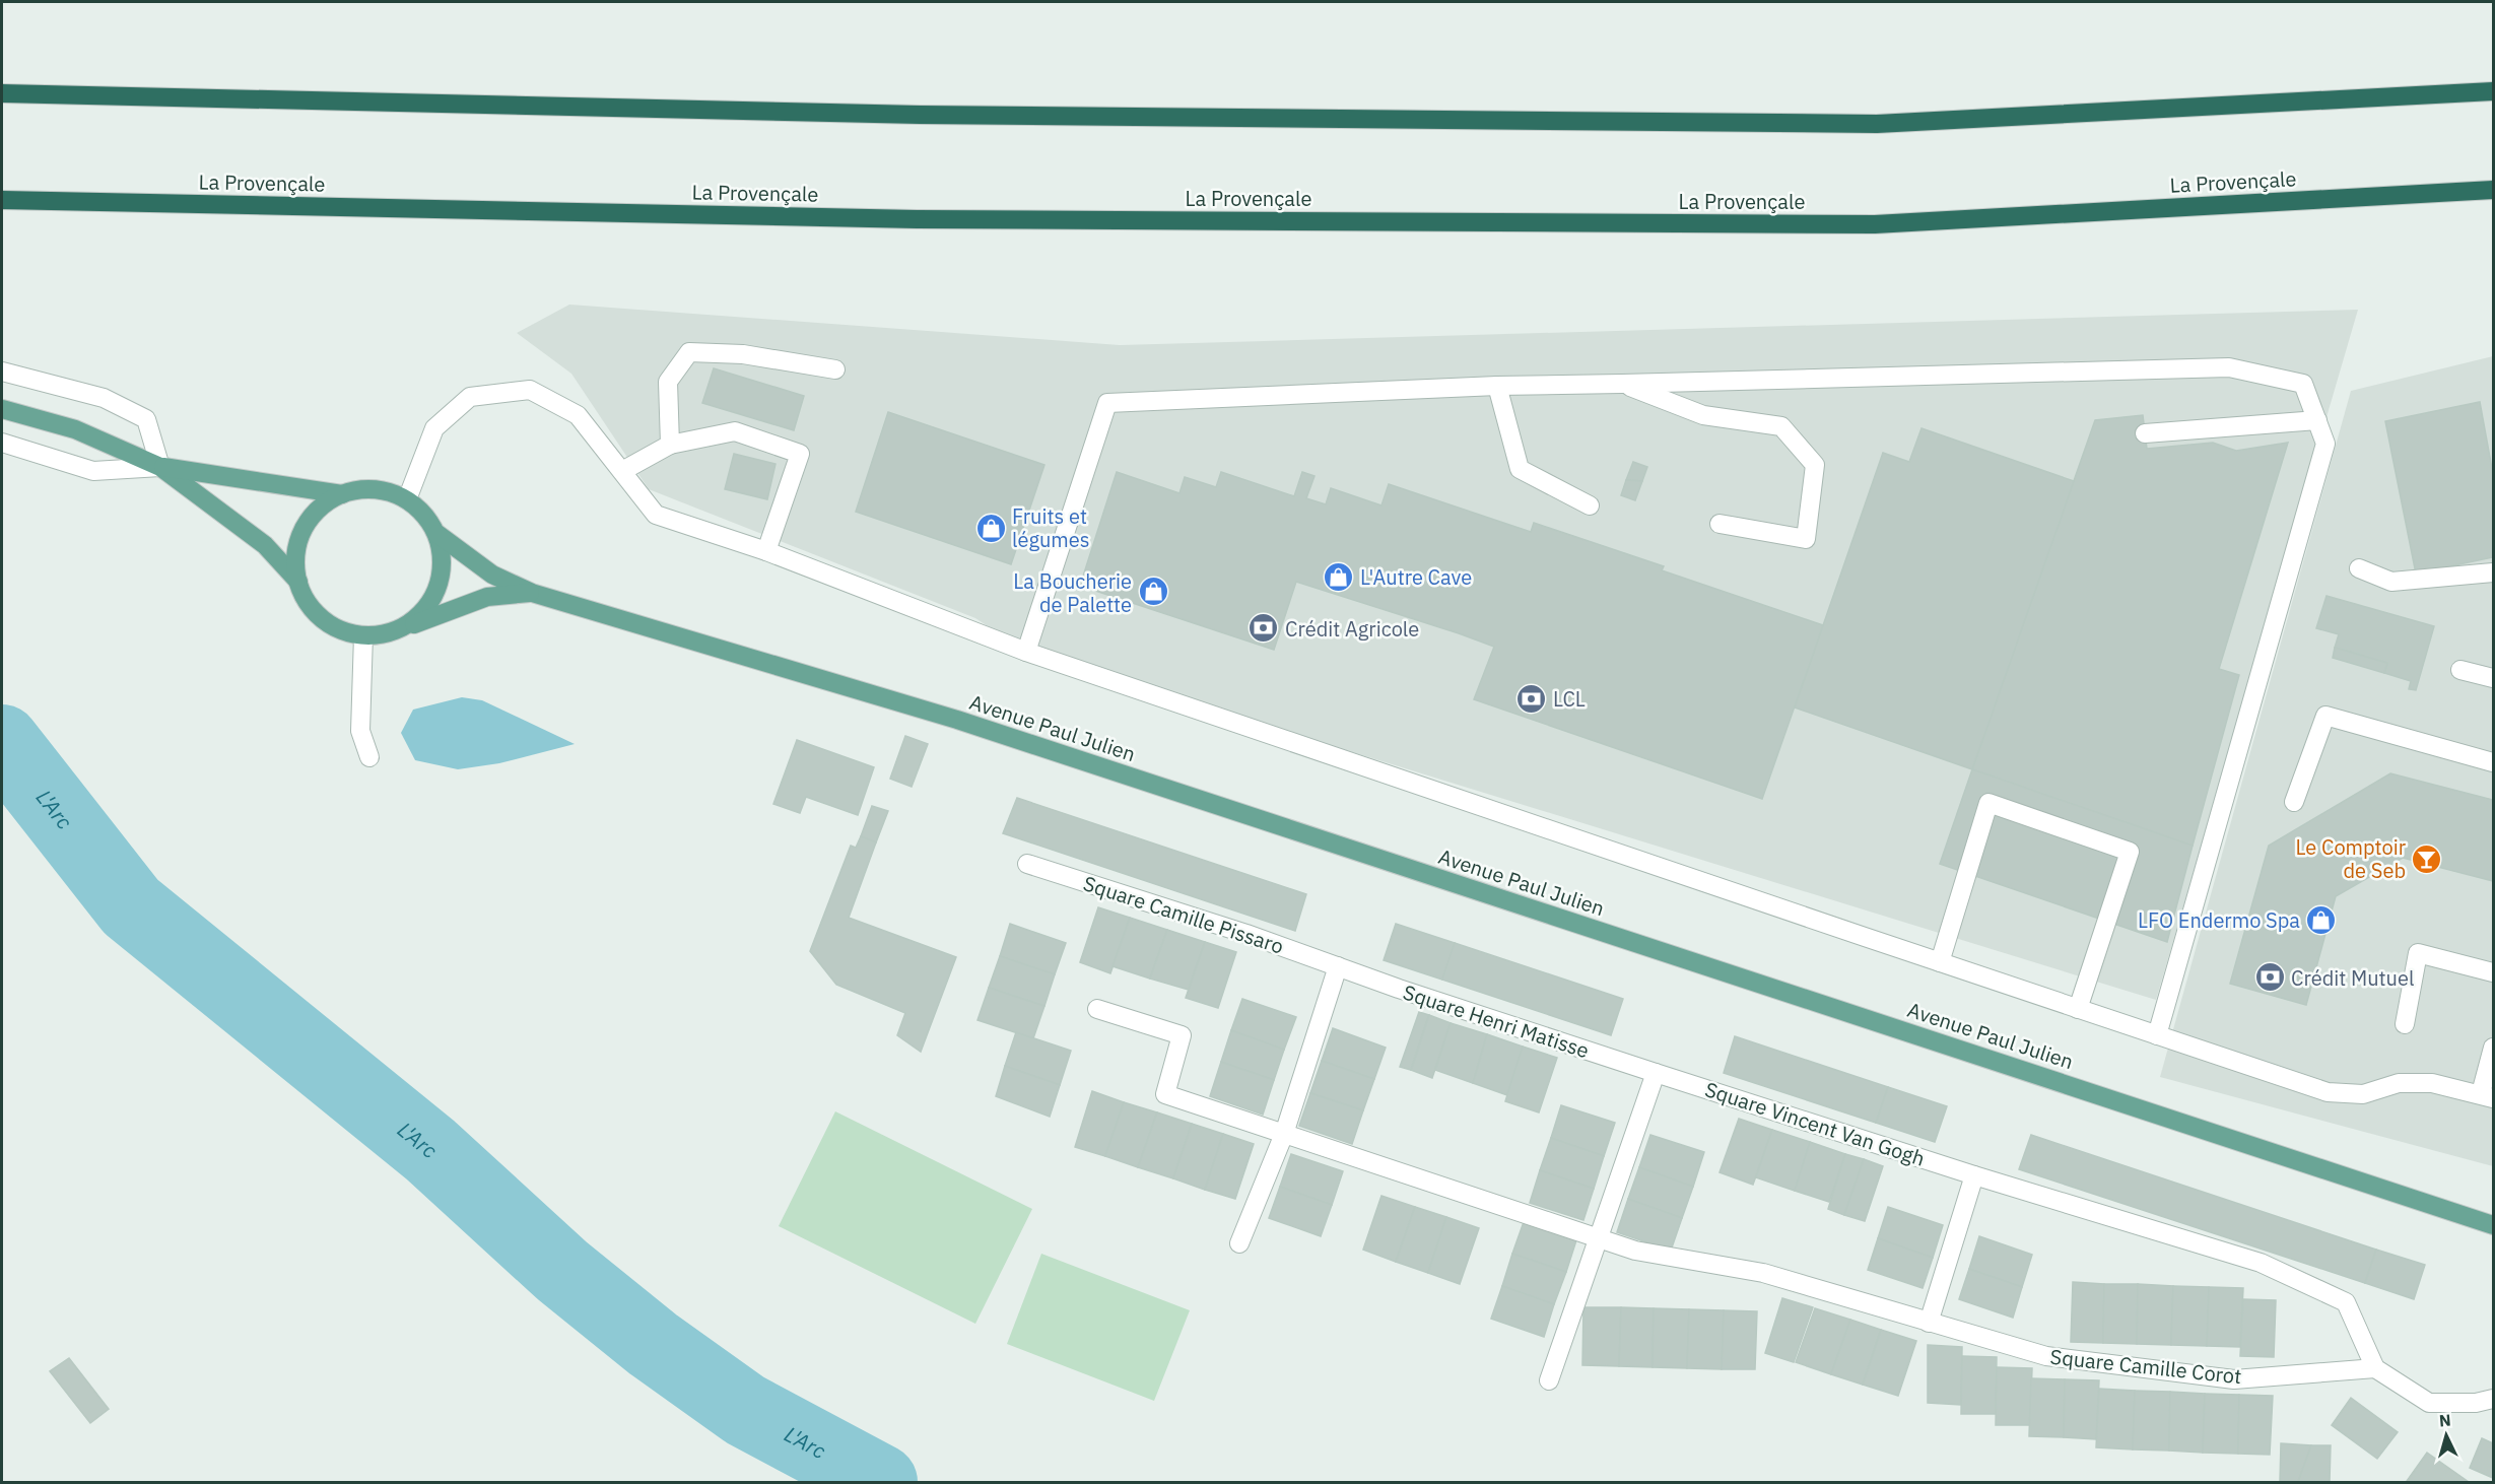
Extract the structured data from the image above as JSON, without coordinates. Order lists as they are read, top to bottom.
{
  "streets": {
    "highway": ["La Provençale"],
    "main road": ["Avenue Paul Julien"],
    "street": [
      "Square Camille Pissaro",
      "Square Henri Matisse",
      "Square Vincent Van Gogh",
      "Square Camille Corot"
    ]
  },
  "crossings": [
    ["Square Camille Pissaro", "Square Henri Matisse"],
    ["Square Henri Matisse", "Square Vincent Van Gogh"]
  ],
  "water": ["L'Arc"],
  "places": {
    "shop": [
      "Fruits et légumes",
      "L'Autre Cave",
      "La Boucherie de Palette",
      "LFO Endermo Spa"
    ],
    "bank": ["Crédit Agricole", "LCL", "Crédit Mutuel"],
    "bar": ["Le Comptoir de Seb"]
  },
  "north": "top"
}
